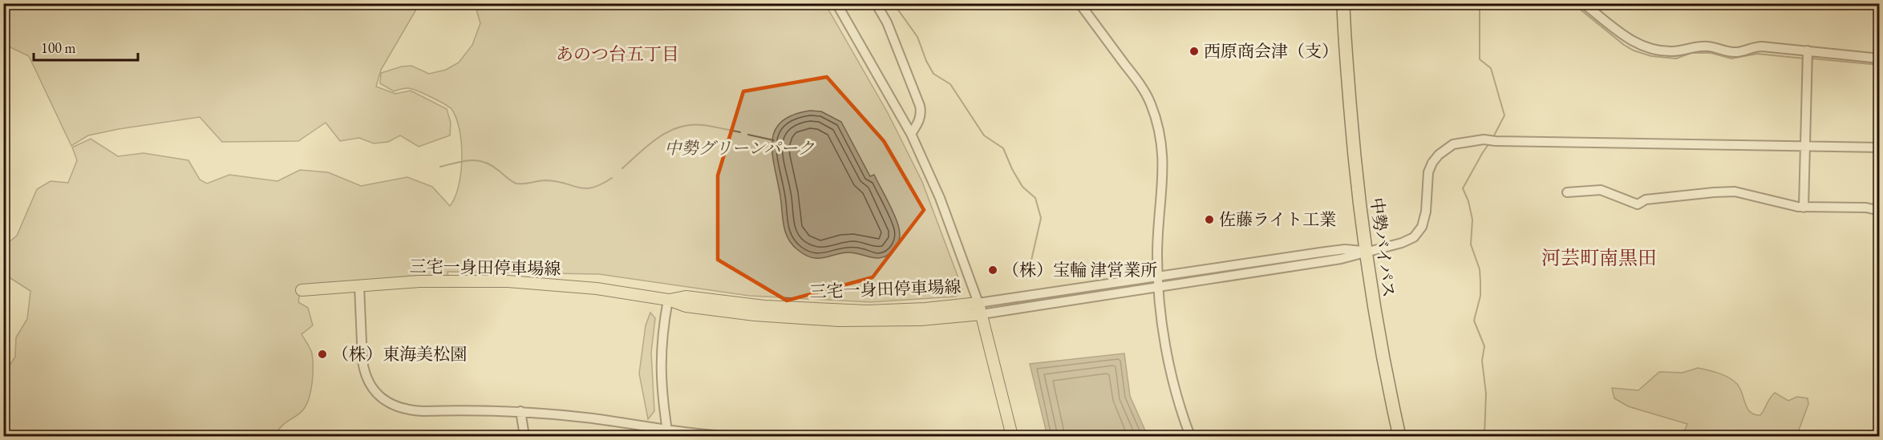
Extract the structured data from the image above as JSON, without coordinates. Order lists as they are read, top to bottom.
{
  "streets": {
    "highway": ["中勢バイパス"],
    "main road": ["三宅一身田停車場線"]
  },
  "districts": ["あのつ台五丁目", "河芸町南黒田"],
  "parks": ["中勢グリーンパーク"],
  "places": [
    "西原商会津（支）",
    "佐藤ライト工業",
    "（株）宝輪 津営業所",
    "（株）東海美松園"
  ],
  "scale_bar": "100 m"
}
